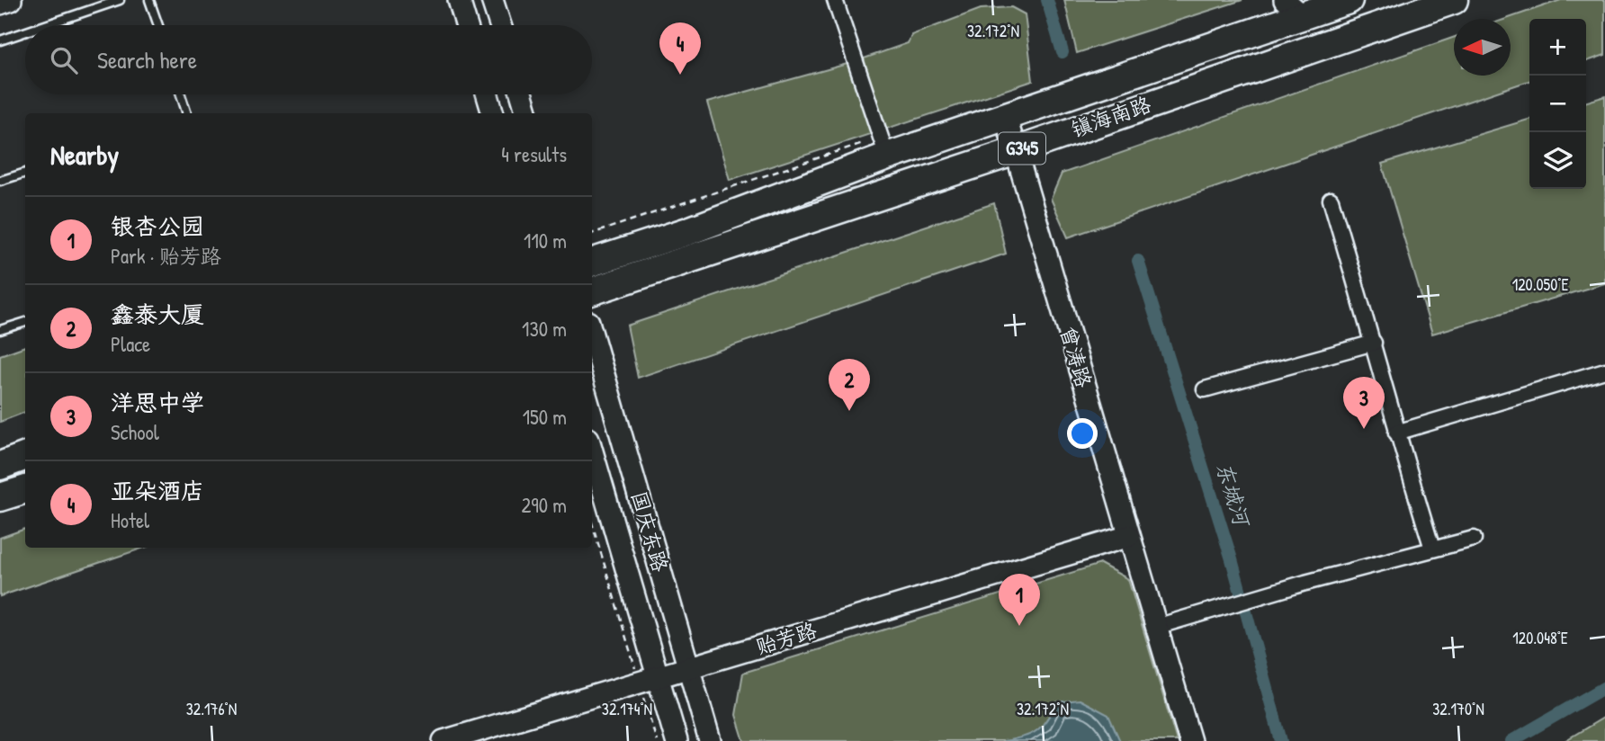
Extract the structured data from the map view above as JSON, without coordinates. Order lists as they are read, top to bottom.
{
  "streets": {
    "highway": ["镇海南路", "G345"],
    "street": ["曾涛路", "国庆东路", "贻芳路"]
  },
  "crossings": [
    ["镇海南路", "曾涛路"],
    ["曾涛路", "贻芳路"],
    ["国庆东路", "贻芳路"]
  ],
  "water": ["东城河"],
  "north": "left",
  "page": {
    "map_buttons": ["+", "−"],
    "pins": [
      "4",
      "2",
      "3",
      "1"
    ],
    "search": "Search here",
    "heading": ["Nearby", "4 results"],
    "list": [
      {
        "mark": "1",
        "name": "银杏公园",
        "note": "Park · 贻芳路",
        "value": "110 m"
      },
      {
        "mark": "2",
        "name": "鑫泰大厦",
        "note": "Place",
        "value": "130 m"
      },
      {
        "mark": "3",
        "name": "洋思中学",
        "note": "School",
        "value": "150 m"
      },
      {
        "mark": "4",
        "name": "亚朵酒店",
        "note": "Hotel",
        "value": "290 m"
      }
    ]
  },
  "coordinates": [
    "32.172°N",
    "120.050°E",
    "120.048°E",
    "32.176°N",
    "32.174°N",
    "32.170°N"
  ]
}
